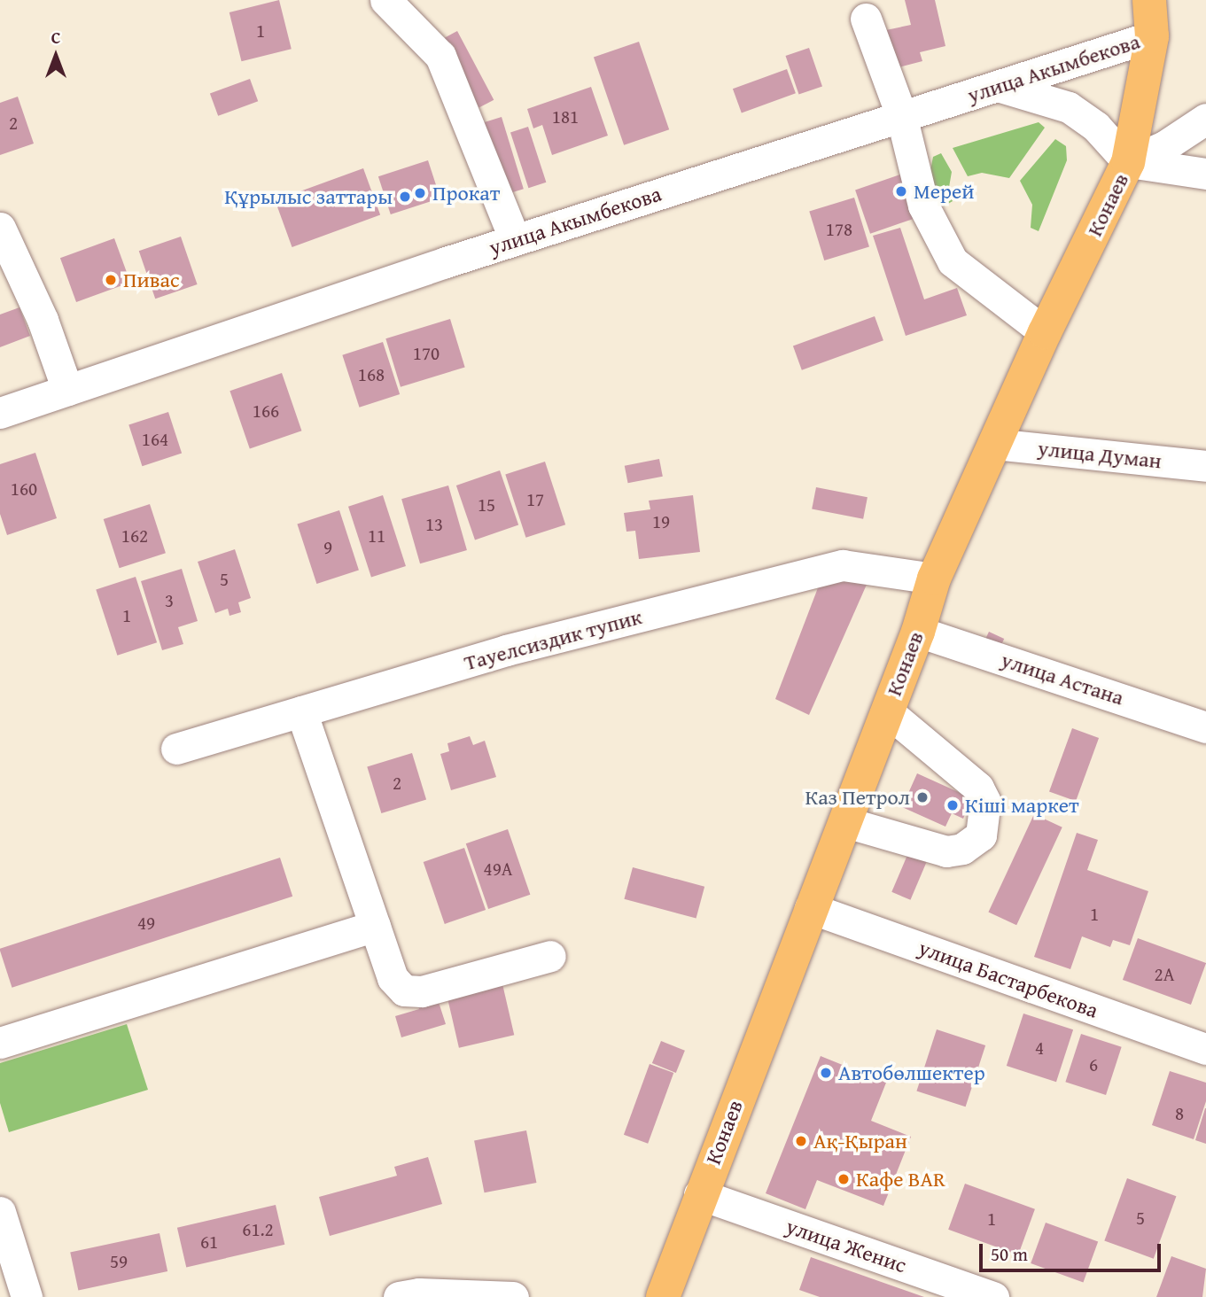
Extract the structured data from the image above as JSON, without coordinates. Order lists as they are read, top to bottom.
{
  "streets": {
    "main road": ["Конаев"],
    "street": [
      "улица Акымбекова",
      "улица Думан",
      "Тауелсиздик тупик",
      "улица Астана",
      "улица Бастарбекова",
      "улица Женис"
    ]
  },
  "crossings": [
    ["улица Акымбекова", "Конаев"],
    ["Конаев", "улица Думан"],
    ["Конаев", "Тауелсиздик тупик"],
    ["Конаев", "улица Астана"],
    ["Конаев", "улица Бастарбекова"],
    ["Конаев", "улица Женис"]
  ],
  "places": [
    "Мерей",
    "Прокат",
    "Құрылыс заттары",
    "Пивас",
    "Каз Петрол",
    "Кіші маркет",
    "Автобөлшектер",
    "Ақ-Қыран",
    "Кафе BAR"
  ],
  "house_numbers": [
    "1",
    "181",
    "2",
    "178",
    "170",
    "168",
    "166",
    "164",
    "160",
    "17",
    "15",
    "19",
    "13",
    "162",
    "11",
    "9",
    "5",
    "3",
    "1",
    "2",
    "49А",
    "1",
    "49",
    "2А",
    "4",
    "6",
    "8",
    "5",
    "1",
    "61.2",
    "61",
    "59"
  ],
  "scale_bar": "50 m",
  "north": "top"
}
